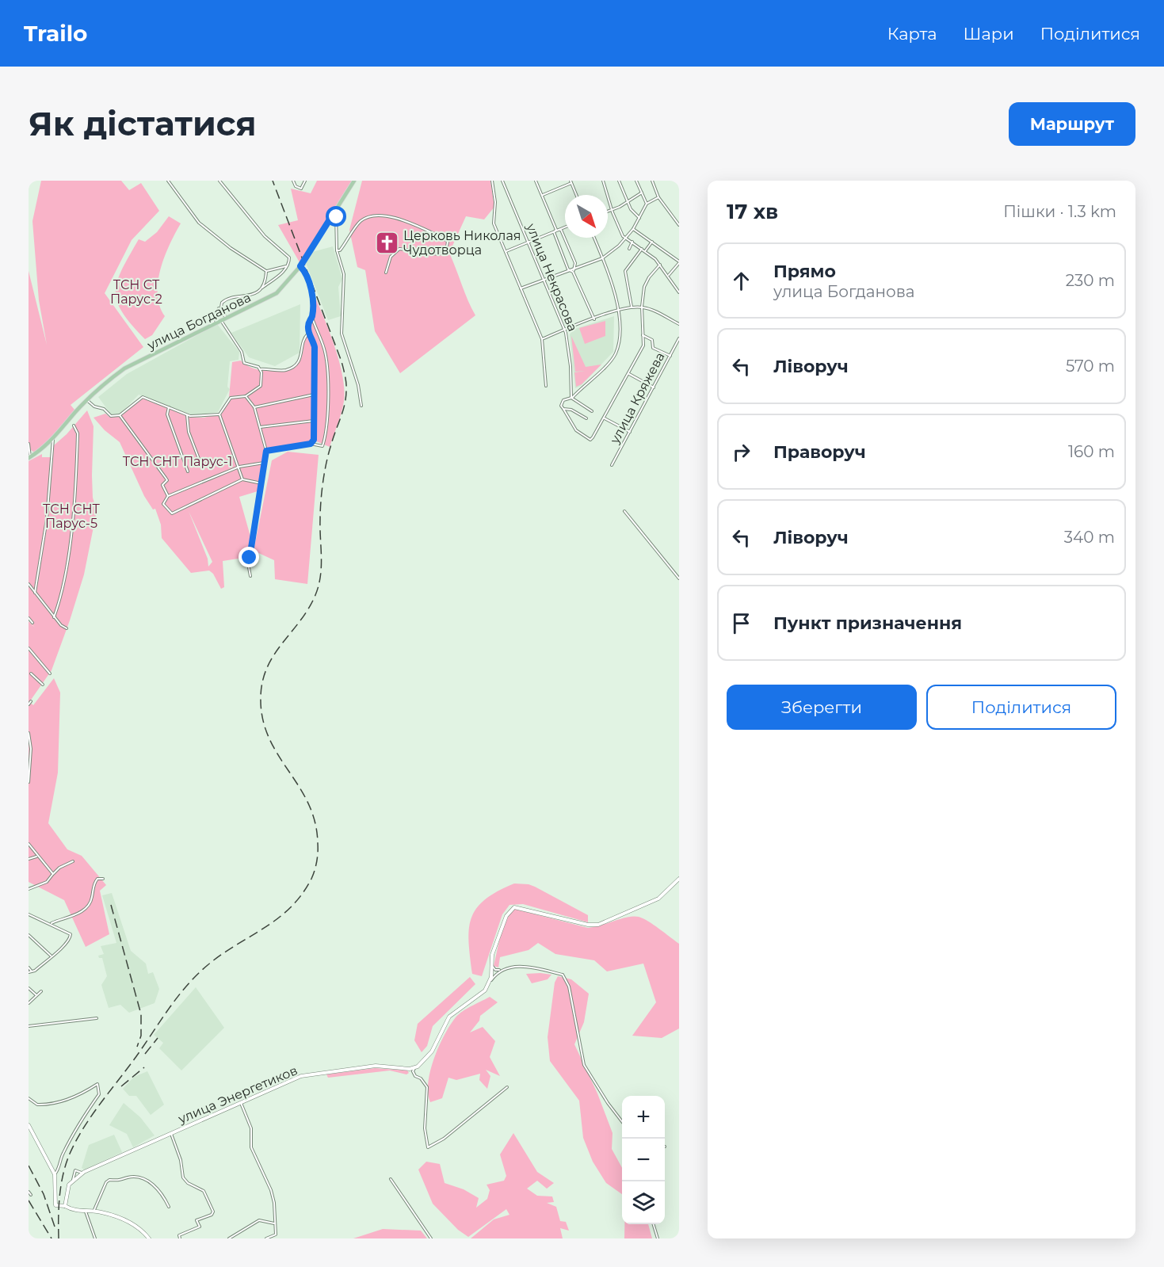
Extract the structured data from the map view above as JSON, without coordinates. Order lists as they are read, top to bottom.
{
  "streets": {
    "main road": ["улица Богданова", "улица Энергетиков"],
    "street": ["улица Некрасова", "улица Кряжева"]
  },
  "parks": ["ТСН СТ Парус-2", "ТСН СНТ Парус-1", "ТСН СНТ Парус-5"],
  "places": {
    "church": ["Церковь Николая Чудотворца"]
  },
  "north": "bottom right",
  "page": {
    "header": "Trailo",
    "nav": ["Карта", "Шари", "Поділитися"],
    "buttons": [
      "Маршрут",
      ["Зберегти", "Поділитися"]
    ],
    "title": "Як дістатися",
    "heading": ["17 хв", "Пішки · 1.3 km"],
    "list": [
      ["Прямо", "улица Богданова", "230 m"],
      ["Ліворуч", "570 m"],
      ["Праворуч", "160 m"],
      ["Ліворуч", "340 m"],
      "Пункт призначення"
    ],
    "map_buttons": ["+", "−"]
  }
}
